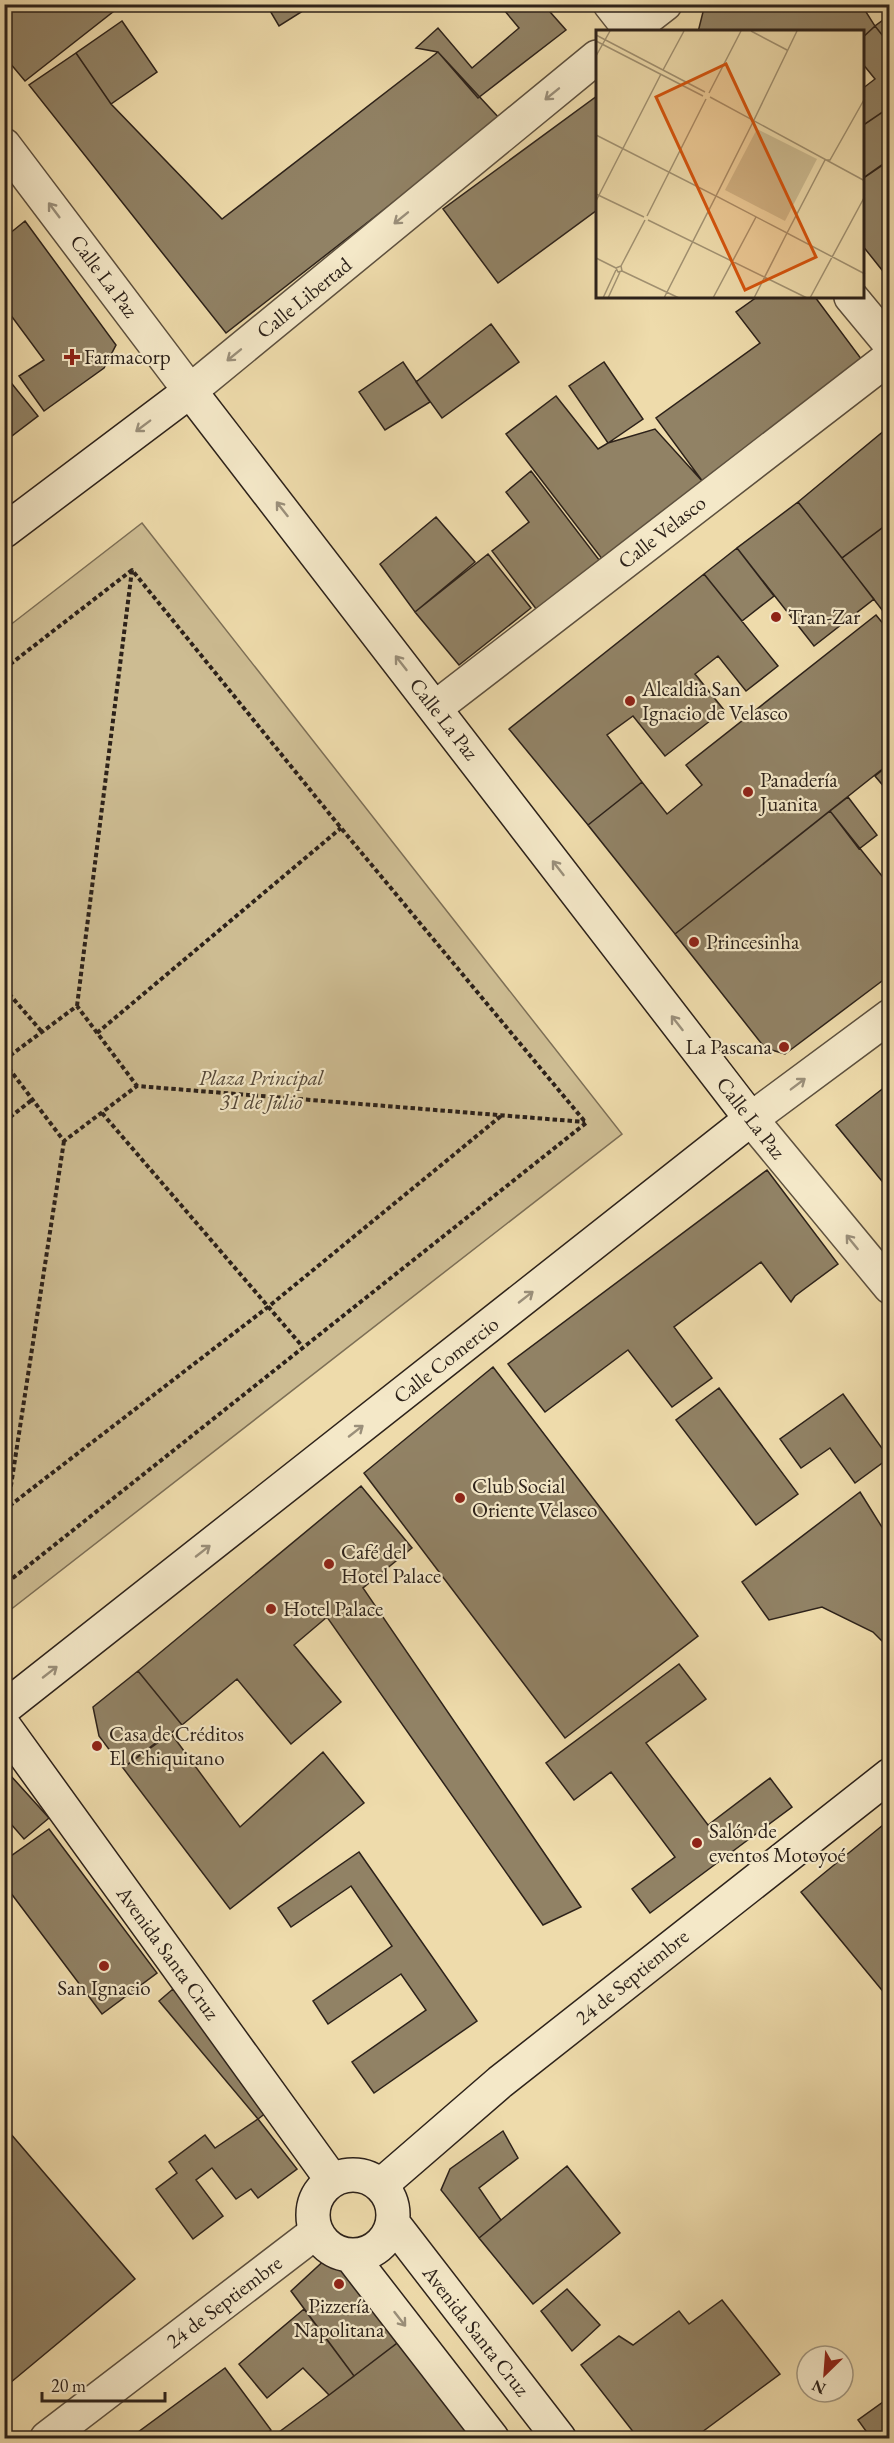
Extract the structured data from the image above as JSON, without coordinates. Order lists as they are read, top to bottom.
{
  "streets": {
    "main road": [
      "Calle La Paz",
      "Calle Libertad",
      "Calle Velasco",
      "Calle Comercio",
      "Avenida Santa Cruz",
      "24 de Septiembre"
    ]
  },
  "crossings": [
    ["Calle La Paz", "Calle Libertad"],
    ["Calle La Paz", "Calle Velasco"],
    ["Calle La Paz", "Calle Comercio"],
    ["Avenida Santa Cruz", "24 de Septiembre"]
  ],
  "one_way": ["Calle La Paz", "Calle Libertad", "Calle Comercio"],
  "parks": ["Plaza Principal 31 de Julio"],
  "places": {
    "health": ["Farmacorp"],
    "other": [
      "Tran-Zar",
      "Alcaldia San Ignacio de Velasco",
      "Panadería Juanita",
      "Princesinha",
      "La Pascana",
      "Club Social Oriente Velasco",
      "Café del Hotel Palace",
      "Hotel Palace",
      "Casa de Créditos El Chiquitano",
      "Salón de eventos Motoyoé",
      "San Ignacio",
      "Pizzería Napolitana"
    ]
  },
  "scale_bar": "20 m",
  "north": "bottom left"
}
